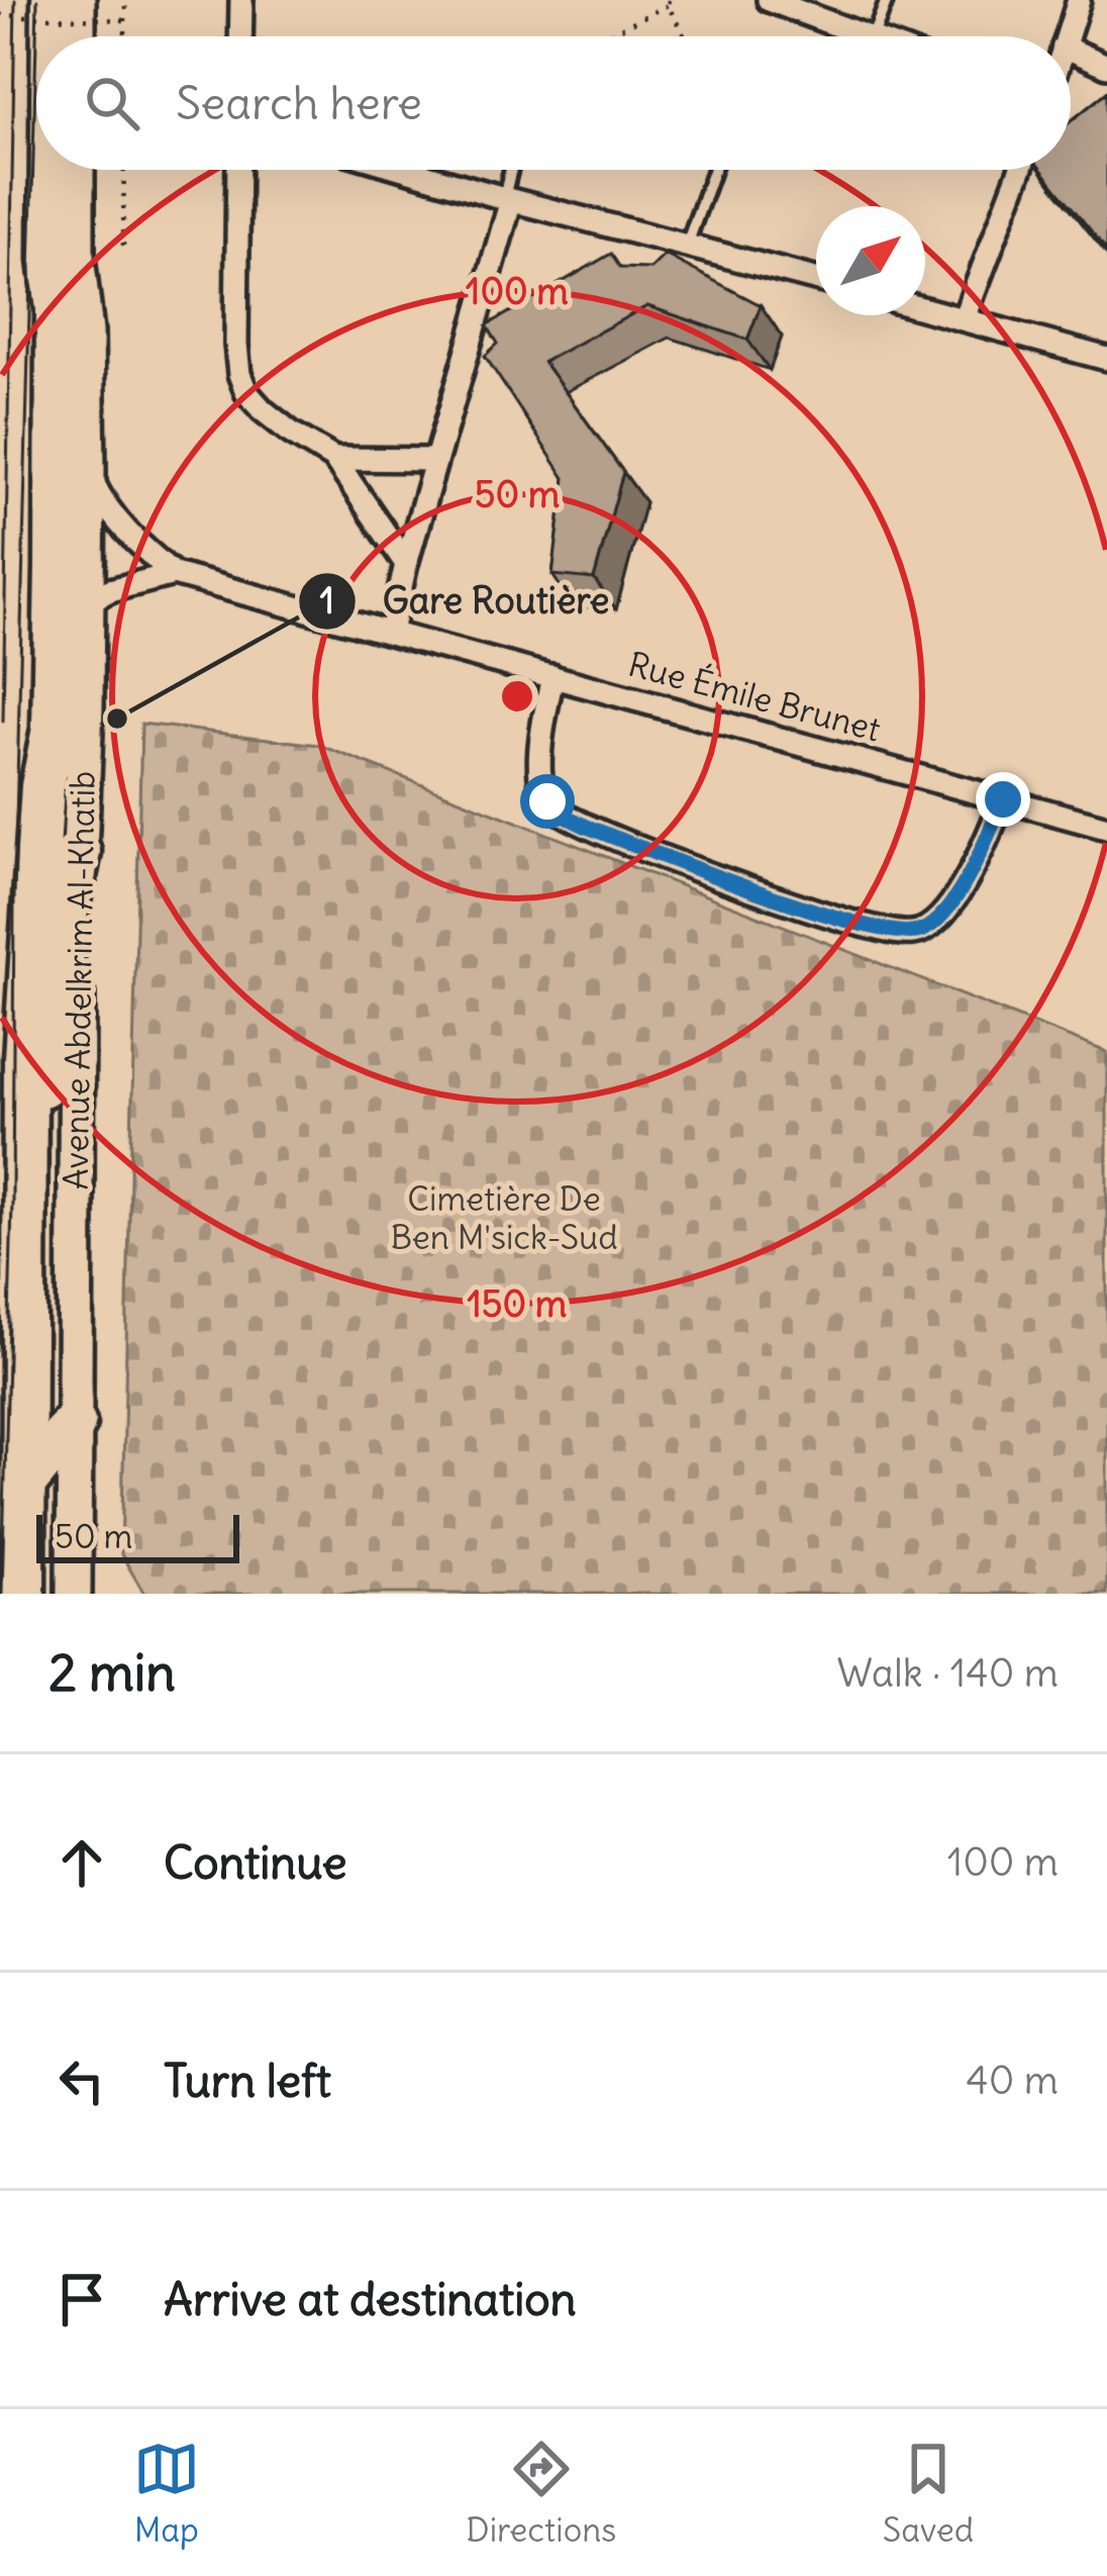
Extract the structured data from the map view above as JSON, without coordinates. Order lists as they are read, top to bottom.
{
  "streets": {
    "street": ["Rue Émile Brunet", "Avenue Abdelkrim Al-Khatib"]
  },
  "crossings": [
    ["Rue Émile Brunet", "Avenue Abdelkrim Al-Khatib"]
  ],
  "parks": ["Cimetière De Ben M'sick-Sud"],
  "places": ["Gare Routière"],
  "scale_bar": "50 m",
  "north": "top right",
  "page": {
    "search": "Search here",
    "scale": "50 m",
    "heading": ["2 min", "Walk · 140 m"],
    "list": [
      ["Continue", "100 m"],
      ["Turn left", "40 m"],
      "Arrive at destination"
    ],
    "nav": ["Map", "Directions", "Saved"]
  },
  "rings": ["100 m", "50 m", "150 m"]
}
